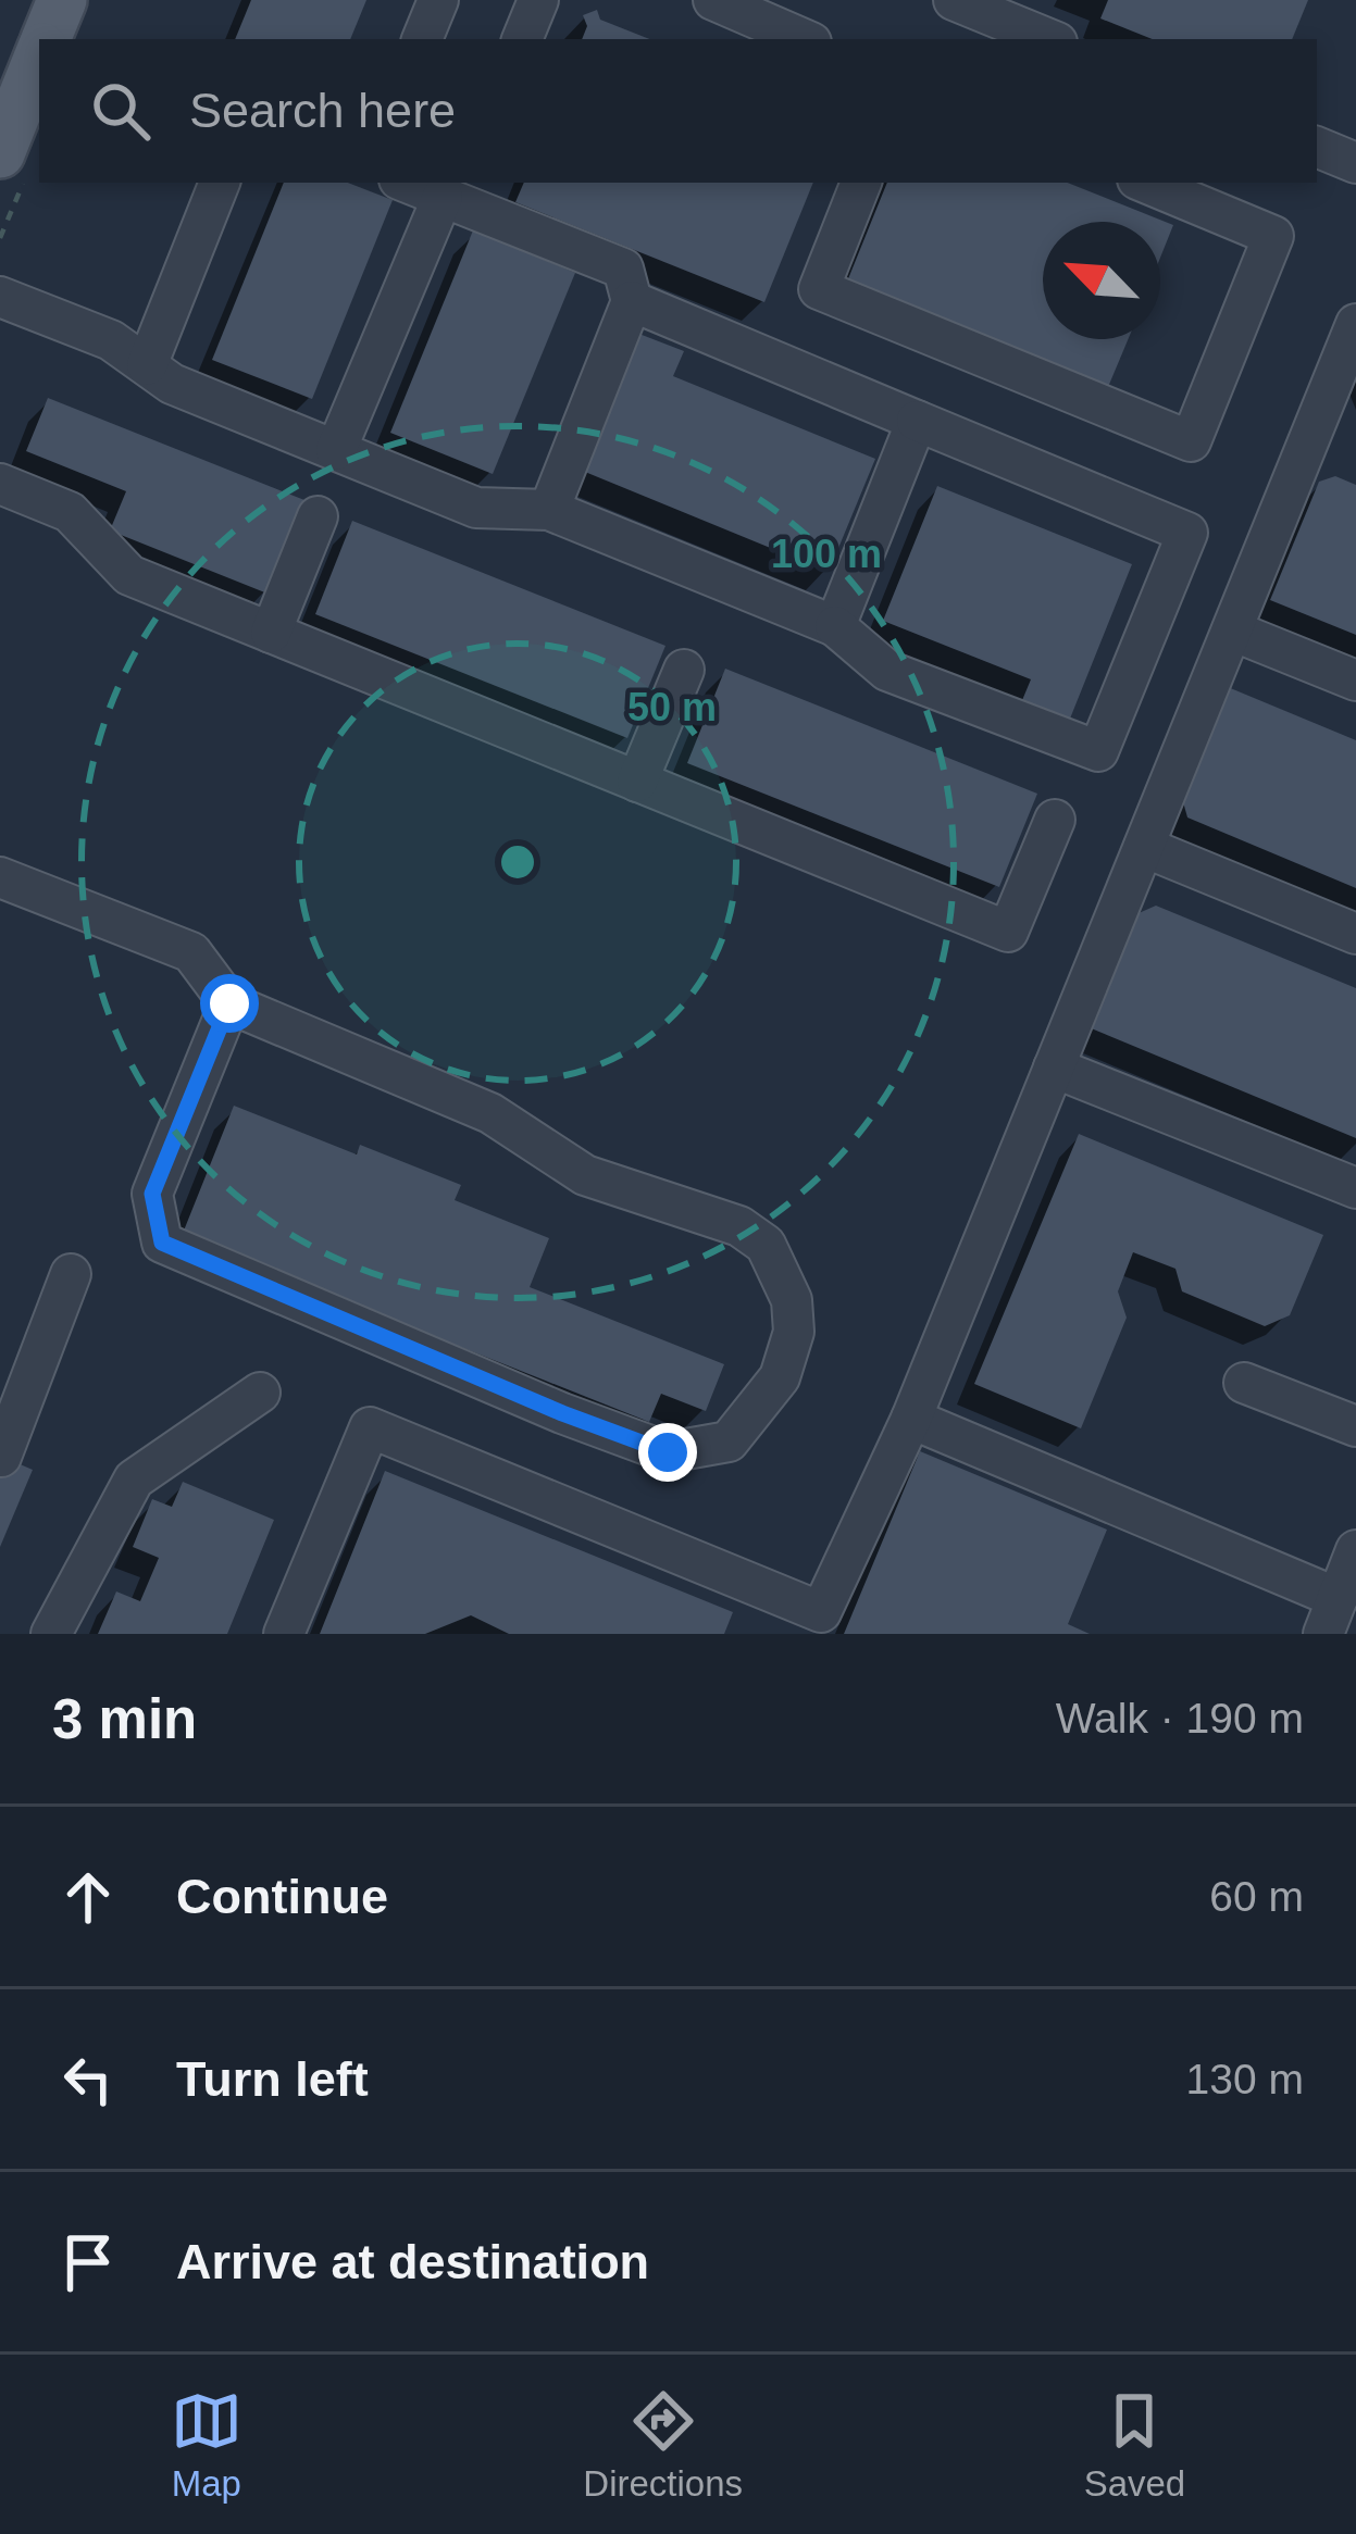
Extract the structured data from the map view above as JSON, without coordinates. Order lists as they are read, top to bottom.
{
  "north": "top left",
  "page": {
    "search": "Search here",
    "heading": ["3 min", "Walk · 190 m"],
    "list": [
      ["Continue", "60 m"],
      ["Turn left", "130 m"],
      "Arrive at destination"
    ],
    "nav": ["Map", "Directions", "Saved"]
  },
  "rings": ["100 m", "50 m"]
}
